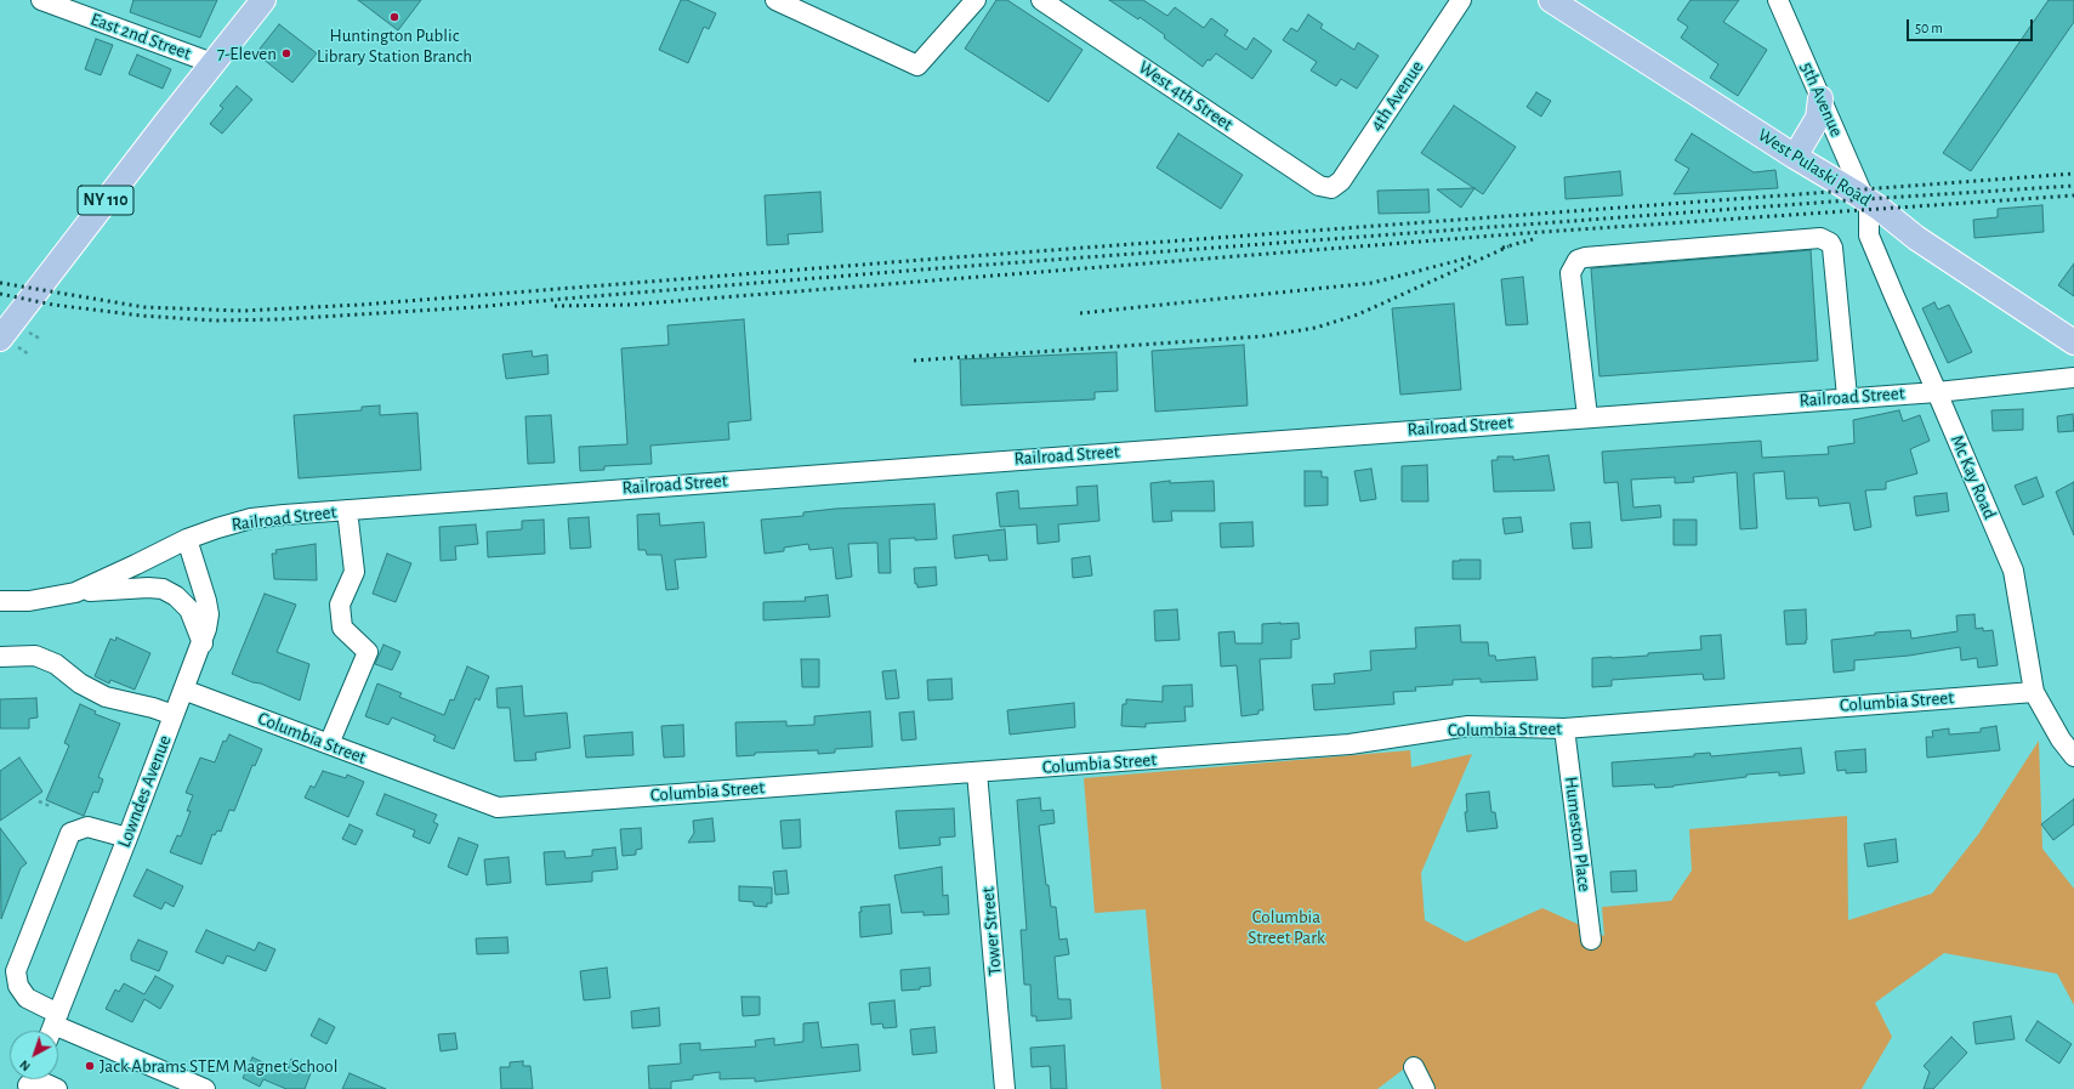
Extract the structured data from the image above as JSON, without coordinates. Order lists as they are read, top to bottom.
{
  "streets": {
    "main road": ["West Pulaski Road", "NY 110"],
    "street": [
      "East 2nd Street",
      "West 4th Street",
      "4th Avenue",
      "5th Avenue",
      "Railroad Street",
      "Mc Kay Road",
      "Columbia Street",
      "Lowndes Avenue",
      "Humeston Place",
      "Tower Street"
    ]
  },
  "crossings": [
    ["East 2nd Street", "NY 110"],
    ["West 4th Street", "4th Avenue"],
    ["5th Avenue", "West Pulaski Road"],
    ["5th Avenue", "Mc Kay Road"],
    ["West Pulaski Road", "Mc Kay Road"],
    ["Railroad Street", "Mc Kay Road"],
    ["Railroad Street", "Lowndes Avenue"],
    ["Mc Kay Road", "Columbia Street"],
    ["Columbia Street", "Lowndes Avenue"],
    ["Columbia Street", "Humeston Place"],
    ["Columbia Street", "Tower Street"]
  ],
  "parks": ["Columbia Street Park"],
  "places": ["Huntington Public Library Station Branch", "7-Eleven", "Jack Abrams STEM Magnet School"],
  "scale_bar": "50 m",
  "north": "bottom left"
}
